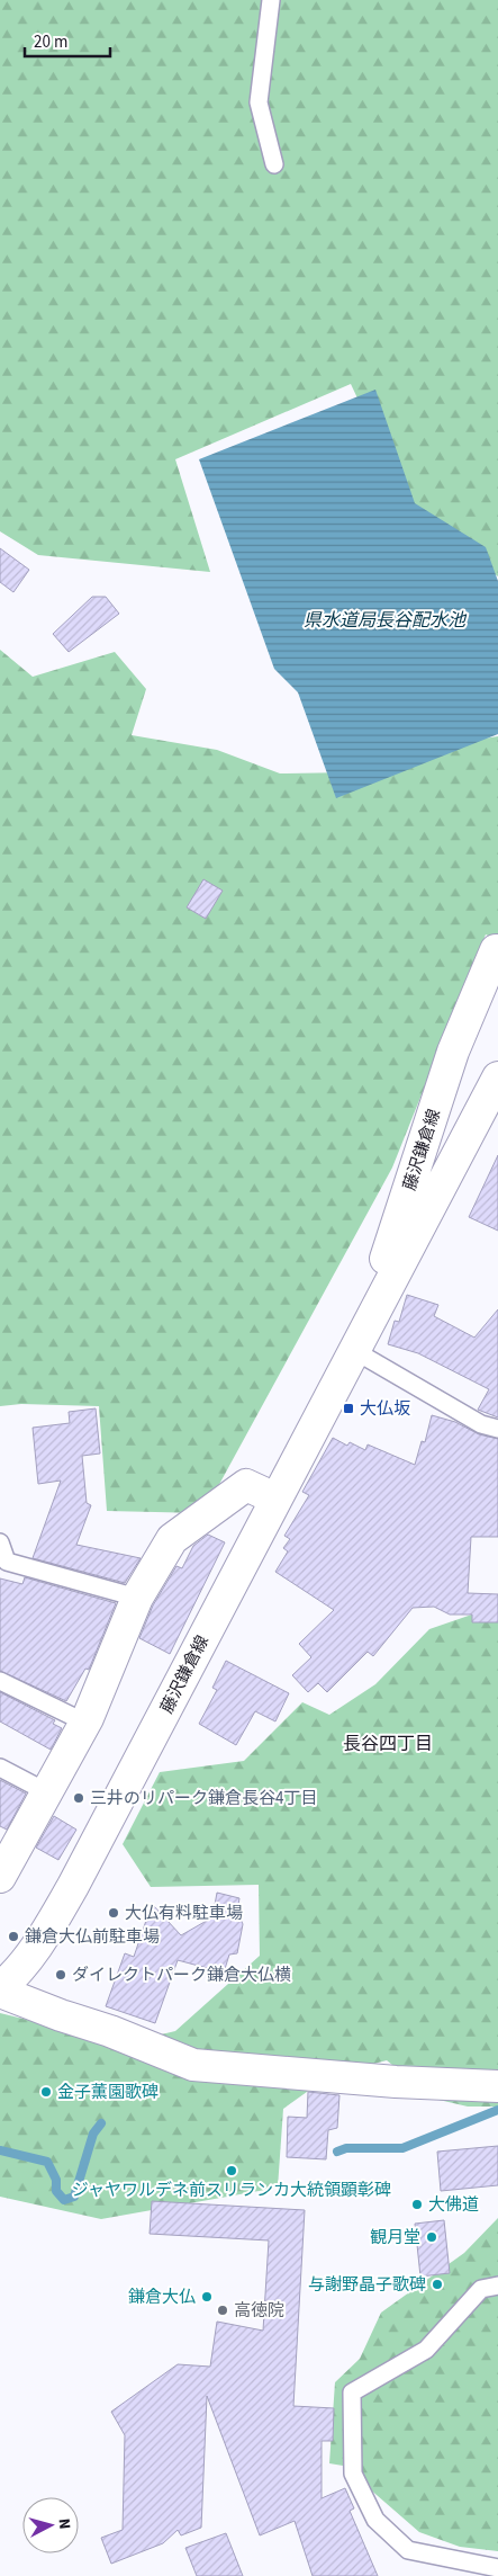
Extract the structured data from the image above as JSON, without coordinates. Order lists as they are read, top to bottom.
{
  "streets": {
    "main road": ["藤沢鎌倉線"]
  },
  "districts": ["長谷四丁目"],
  "water": ["県水道局長谷配水池"],
  "places": {
    "transit": ["大仏坂"],
    "other": [
      "三井のリパーク鎌倉長谷4丁目",
      "大仏有料駐車場",
      "鎌倉大仏前駐車場",
      "ダイレクトパーク鎌倉大仏横",
      "金子薫園歌碑",
      "ジャヤワルデネ前スリランカ大統領顕彰碑",
      "大佛道",
      "観月堂",
      "与謝野晶子歌碑",
      "鎌倉大仏",
      "高徳院"
    ]
  },
  "scale_bar": "20 m",
  "north": "right"
}
